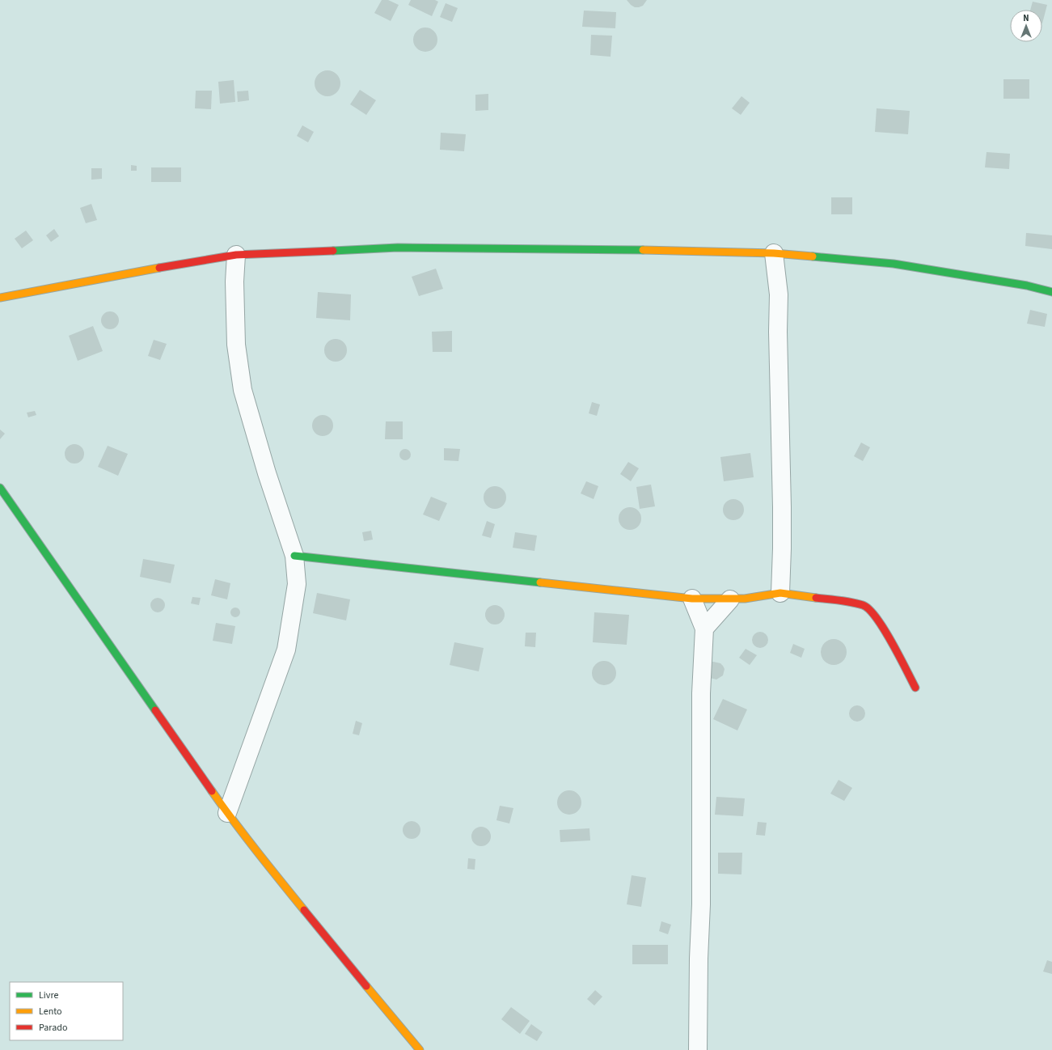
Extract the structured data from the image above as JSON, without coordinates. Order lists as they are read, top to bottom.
{
  "legend": ["Livre", "Lento", "Parado"],
  "north": "top"
}
